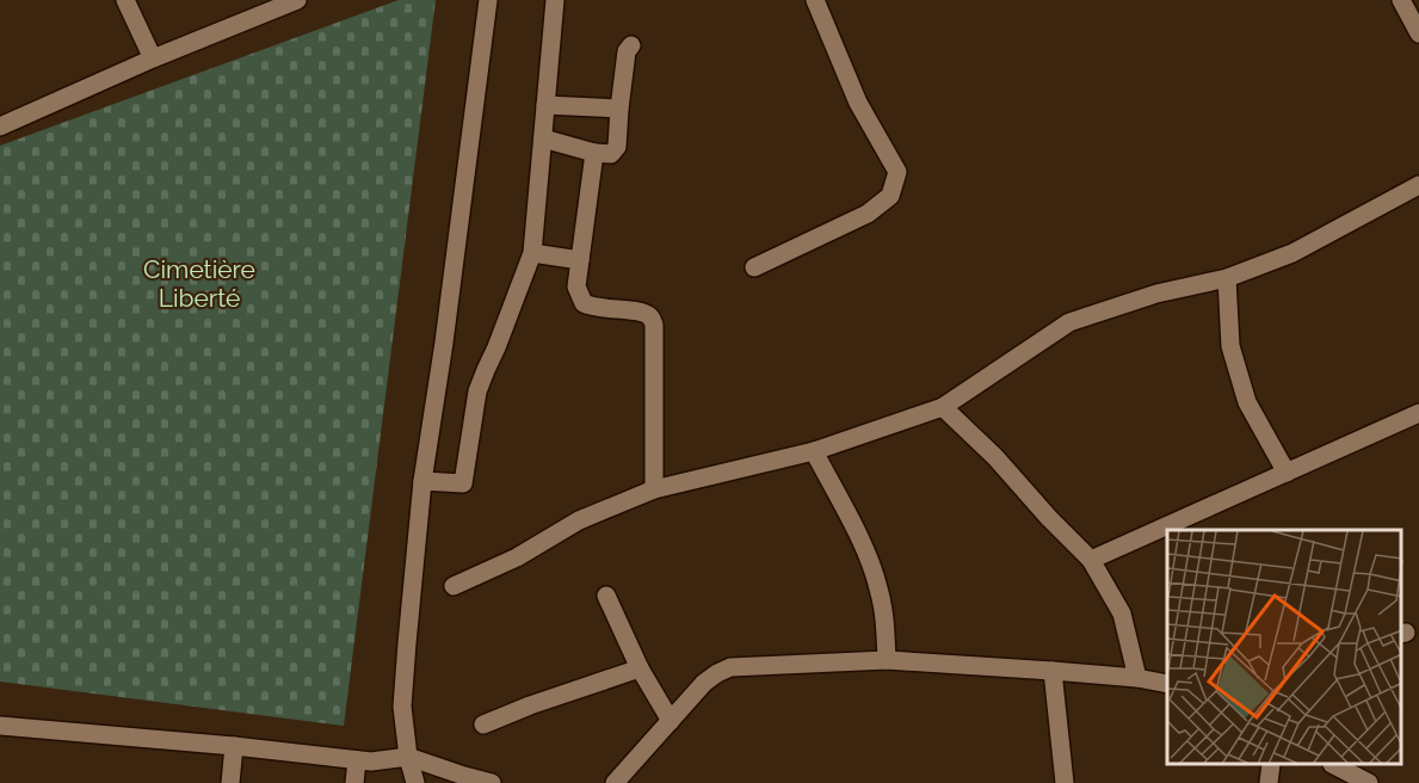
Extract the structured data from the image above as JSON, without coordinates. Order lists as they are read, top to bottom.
{
  "parks": ["Cimetière Liberté"]
}
